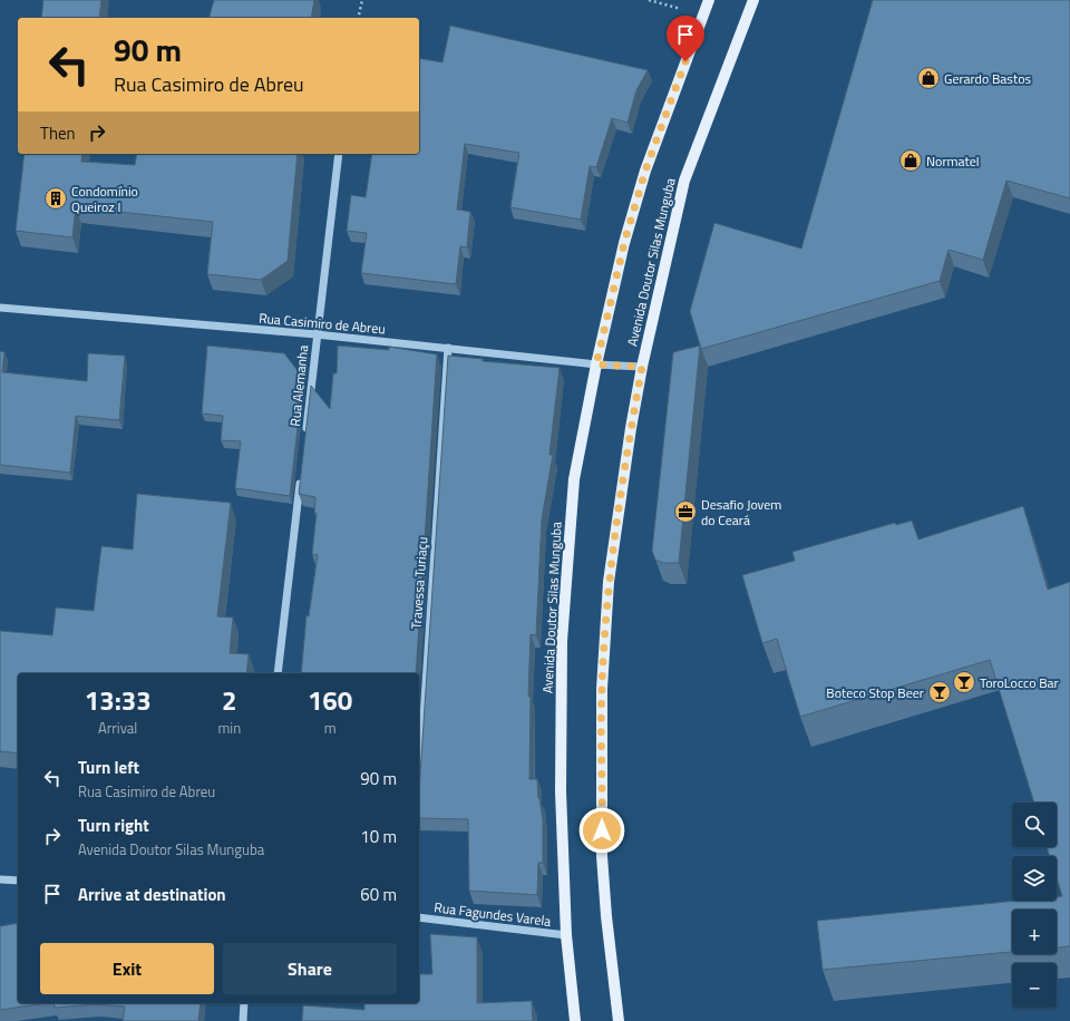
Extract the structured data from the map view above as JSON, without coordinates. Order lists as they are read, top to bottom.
{
  "streets": {
    "main road": ["Avenida Doutor Silas Munguba"],
    "street": [
      "Rua Casimiro de Abreu",
      "Rua Alemanha",
      "Travessa Turiaçu",
      "Rua Fagundes Varela"
    ]
  },
  "crossings": [
    ["Avenida Doutor Silas Munguba", "Rua Casimiro de Abreu"],
    ["Avenida Doutor Silas Munguba", "Rua Fagundes Varela"],
    ["Rua Casimiro de Abreu", "Rua Alemanha"],
    ["Rua Casimiro de Abreu", "Travessa Turiaçu"]
  ],
  "places": {
    "shop": ["Gerardo Bastos", "Normatel"],
    "building": ["Condomínio Queiroz I"],
    "office": ["Desafio Jovem do Ceará"],
    "bar": ["ToroLocco Bar", "Boteco Stop Beer"]
  },
  "page": {
    "turn": ["90 m", "Rua Casimiro de Abreu"],
    "then": "Then",
    "eta": [
      "13:33",
      "Arrival",
      "2",
      "min",
      "160",
      "m"
    ],
    "list": [
      {
        "name": "Turn left",
        "note": "Rua Casimiro de Abreu",
        "value": "90 m"
      },
      {
        "name": "Turn right",
        "note": "Avenida Doutor Silas Munguba",
        "value": "10 m"
      },
      {
        "name": "Arrive at destination",
        "value": "60 m"
      }
    ],
    "map_buttons": ["+", "−"],
    "buttons": ["Exit", "Share"]
  }
}
